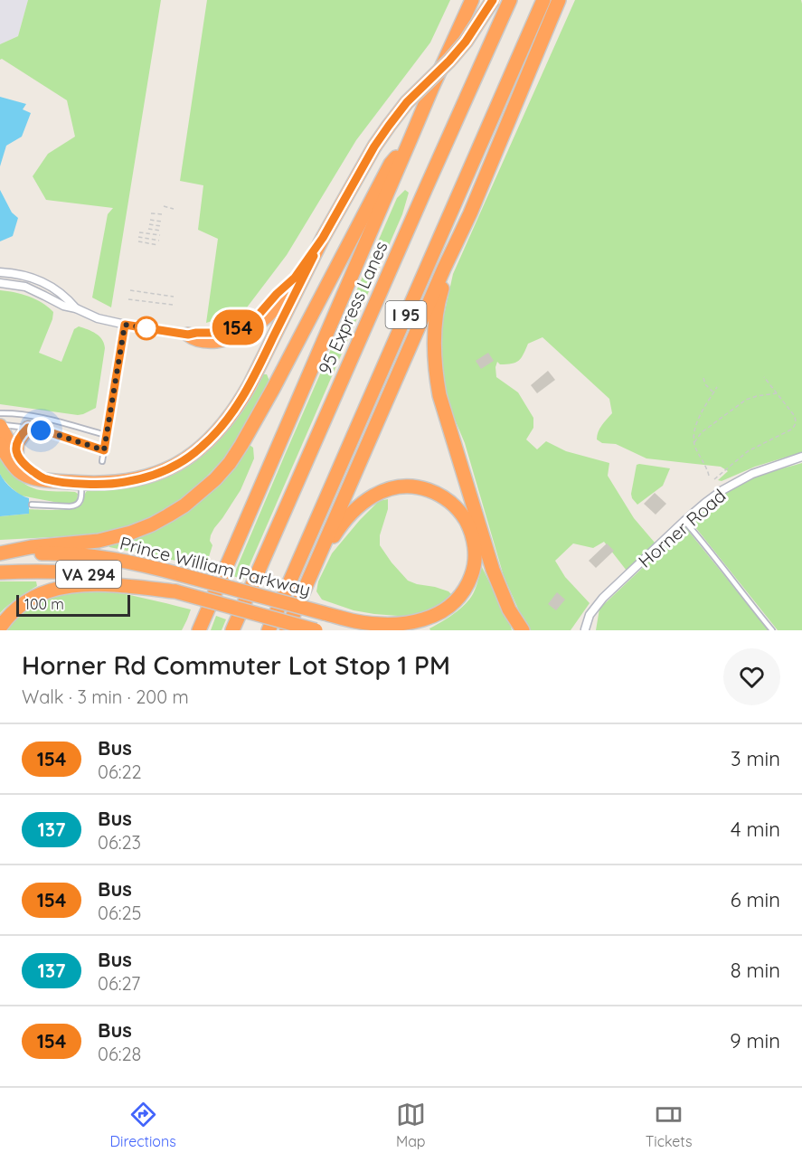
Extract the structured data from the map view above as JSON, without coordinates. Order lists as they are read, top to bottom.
{
  "streets": {
    "highway": [
      "95 Express Lanes",
      "I 95",
      "Prince William Parkway",
      "VA 294"
    ],
    "street": ["Horner Road"]
  },
  "lines": ["bus line 154"],
  "scale_bar": "100 m",
  "page": {
    "on_map": "154",
    "scale": "100 m",
    "heading": ["Horner Rd Commuter Lot Stop 1 PM", "Walk · 3 min · 200 m"],
    "list": [
      {
        "mark": "154",
        "name": "Bus",
        "note": "06:22",
        "value": "3 min"
      },
      {
        "mark": "137",
        "name": "Bus",
        "note": "06:23",
        "value": "4 min"
      },
      {
        "mark": "154",
        "name": "Bus",
        "note": "06:25",
        "value": "6 min"
      },
      {
        "mark": "137",
        "name": "Bus",
        "note": "06:27",
        "value": "8 min"
      },
      {
        "mark": "154",
        "name": "Bus",
        "note": "06:28",
        "value": "9 min"
      }
    ],
    "tabs": ["Directions", "Map", "Tickets"]
  }
}
